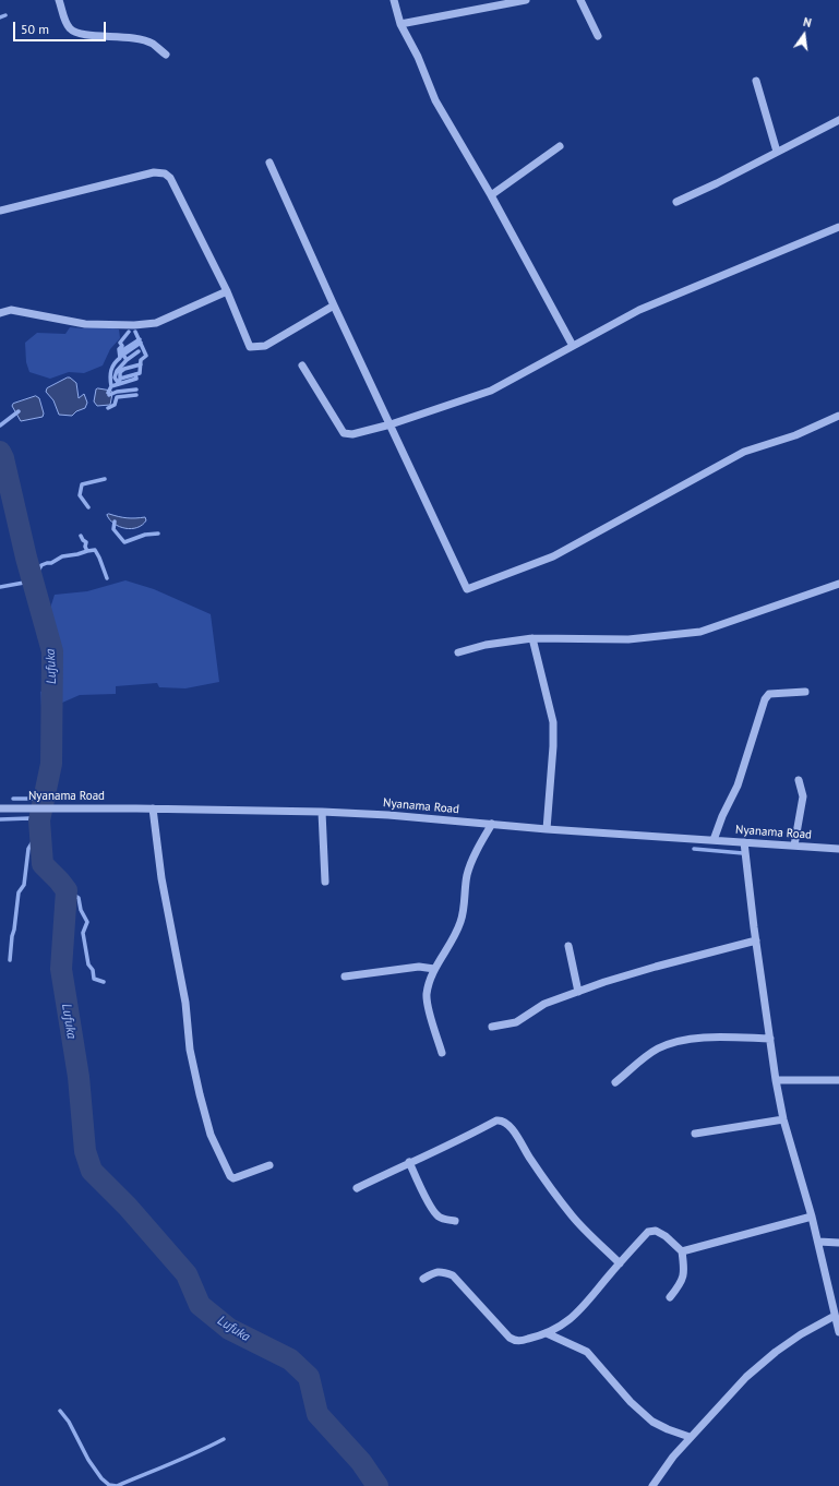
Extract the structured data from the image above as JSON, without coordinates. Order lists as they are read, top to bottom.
{
  "streets": {
    "street": ["Nyanama Road"]
  },
  "water": ["Lufuka"],
  "scale_bar": "50 m",
  "north": "top"
}
